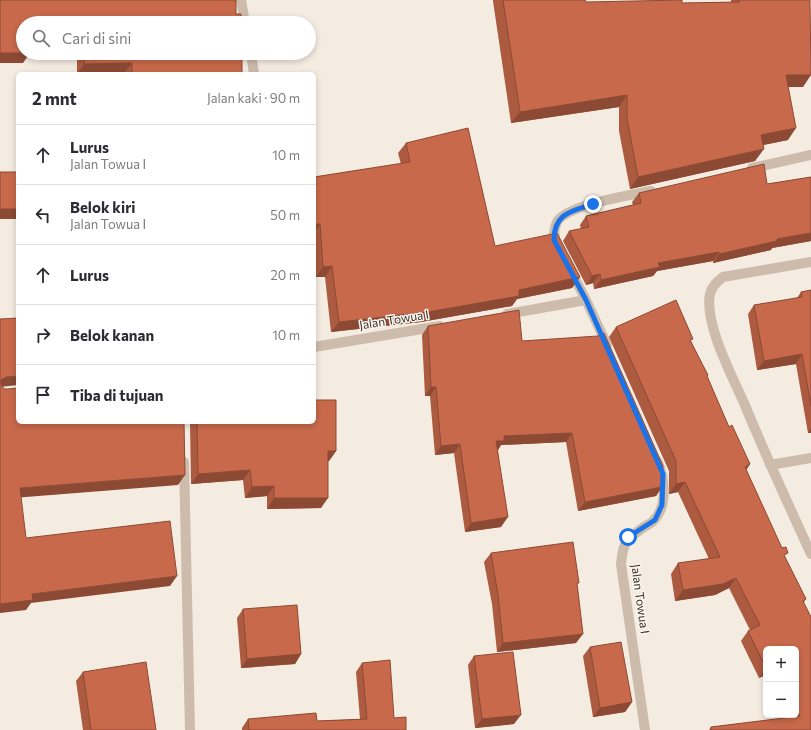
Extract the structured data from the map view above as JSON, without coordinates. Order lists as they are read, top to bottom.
{
  "streets": {
    "street": ["Jalan Towua I"]
  },
  "page": {
    "search": "Cari di sini",
    "heading": ["2 mnt", "Jalan kaki · 90 m"],
    "list": [
      ["Lurus", "Jalan Towua I", "10 m"],
      ["Belok kiri", "Jalan Towua I", "50 m"],
      ["Lurus", "20 m"],
      ["Belok kanan", "10 m"],
      "Tiba di tujuan"
    ],
    "map_buttons": ["+", "−"]
  }
}
